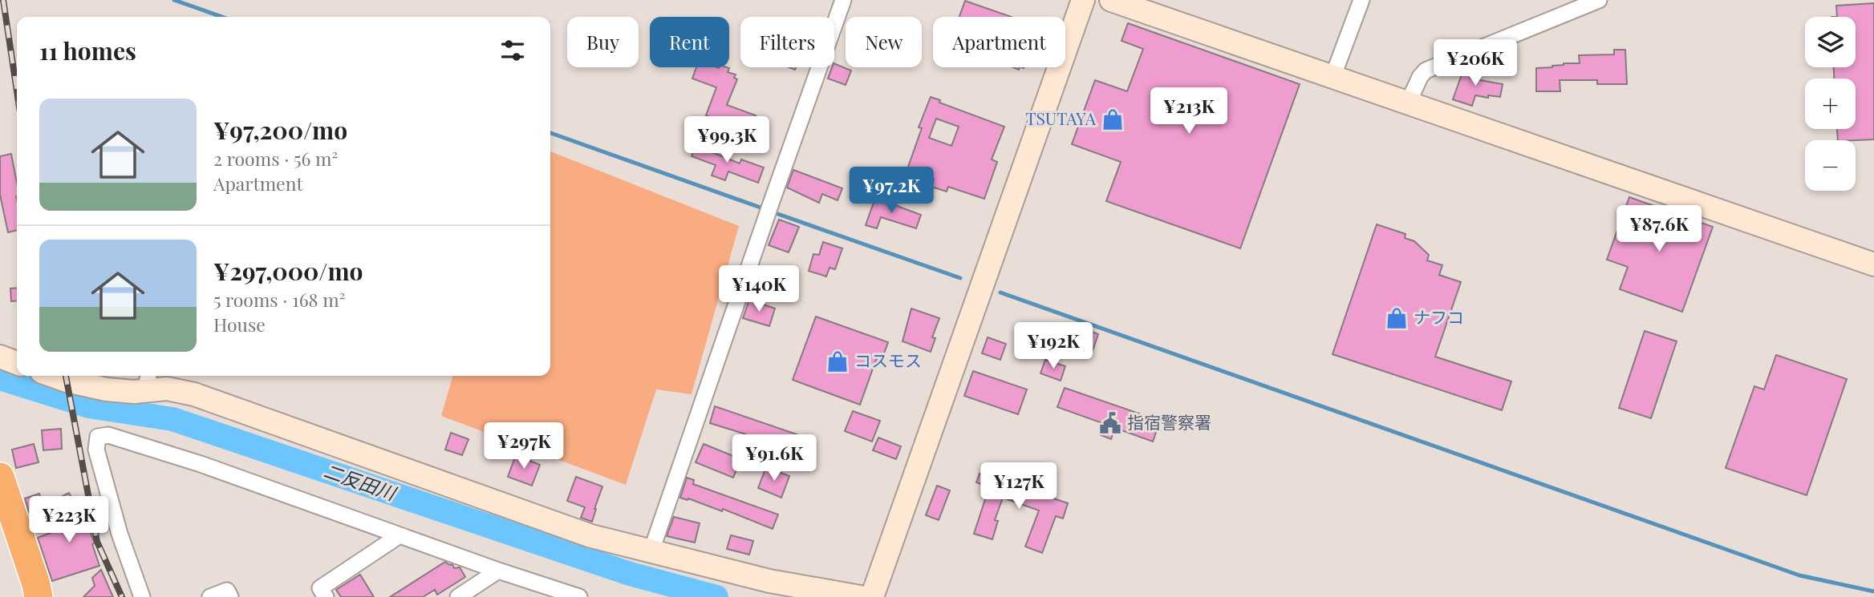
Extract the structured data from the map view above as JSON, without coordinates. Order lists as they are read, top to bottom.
{
  "water": ["二反田川"],
  "places": {
    "shop": ["TSUTAYA", "ナフコ", "コスモス"],
    "public building": ["指宿警察署"]
  },
  "page": {
    "map_buttons": ["+", "−"],
    "chip": [
      "Buy",
      "Rent",
      "Filters",
      "New",
      "Apartment"
    ],
    "heading": "11 homes",
    "price": [
      "¥206K",
      "¥213K",
      "¥99.3K",
      "¥97.2K",
      "¥87.6K",
      "¥140K",
      "¥192K",
      "¥297K",
      "¥91.6K",
      "¥127K",
      "¥223K"
    ],
    "list": [
      {
        "name": "¥97,200/mo",
        "note": "2 rooms · 56 m² · Apartment"
      },
      {
        "name": "¥297,000/mo",
        "note": "5 rooms · 168 m² · House"
      }
    ]
  }
}
